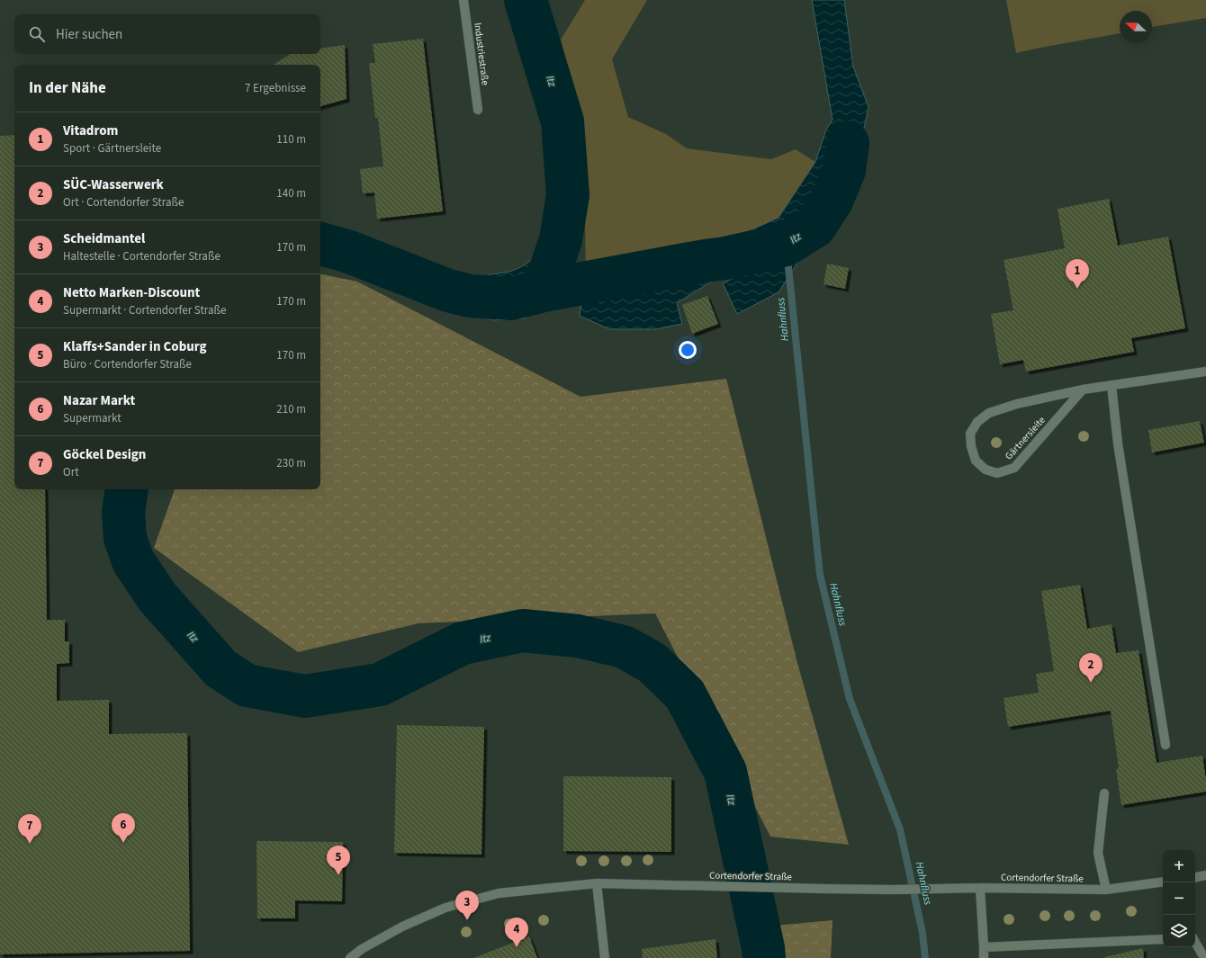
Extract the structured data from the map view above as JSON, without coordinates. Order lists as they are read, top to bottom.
{
  "streets": {
    "street": ["Industriestraße", "Gärtnersleite", "Cortendorfer Straße"]
  },
  "water": ["Itz", "Hahnfluss"],
  "north": "left",
  "page": {
    "search": "Hier suchen",
    "heading": ["In der Nähe", "7 Ergebnisse"],
    "list": [
      {
        "mark": "1",
        "name": "Vitadrom",
        "note": "Sport · Gärtnersleite",
        "value": "110 m"
      },
      {
        "mark": "2",
        "name": "SÜC-Wasserwerk",
        "note": "Ort · Cortendorfer Straße",
        "value": "140 m"
      },
      {
        "mark": "3",
        "name": "Scheidmantel",
        "note": "Haltestelle · Cortendorfer Straße",
        "value": "170 m"
      },
      {
        "mark": "4",
        "name": "Netto Marken-Discount",
        "note": "Supermarkt · Cortendorfer Straße",
        "value": "170 m"
      },
      {
        "mark": "5",
        "name": "Klaffs+Sander in Coburg",
        "note": "Büro · Cortendorfer Straße",
        "value": "170 m"
      },
      {
        "mark": "6",
        "name": "Nazar Markt",
        "note": "Supermarkt",
        "value": "210 m"
      },
      {
        "mark": "7",
        "name": "Göckel Design",
        "note": "Ort",
        "value": "230 m"
      }
    ],
    "pins": [
      "1",
      "2",
      "6",
      "7",
      "5",
      "3",
      "4"
    ],
    "map_buttons": ["+", "−"]
  }
}
